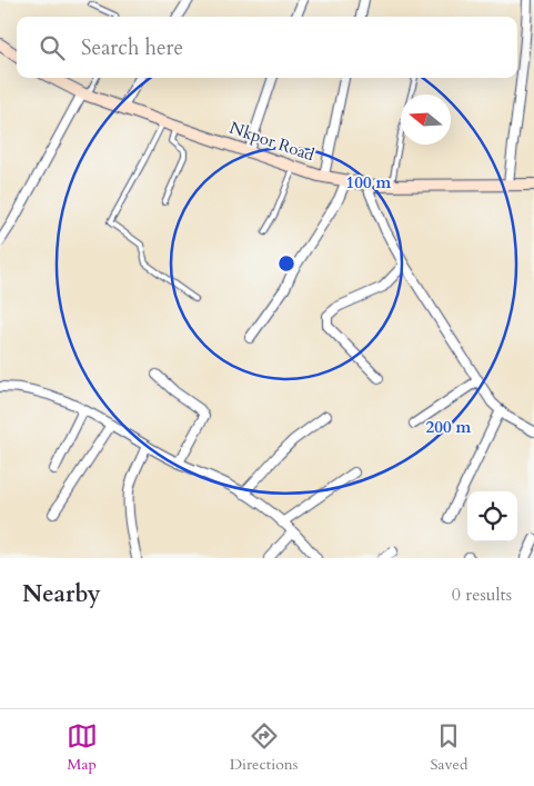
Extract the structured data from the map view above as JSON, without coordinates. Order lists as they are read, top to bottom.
{
  "streets": {
    "street": ["Nkpor Road"]
  },
  "north": "left",
  "page": {
    "search": "Search here",
    "heading": ["Nearby", "0 results"],
    "nav": ["Map", "Directions", "Saved"]
  },
  "rings": ["100 m", "200 m"]
}
